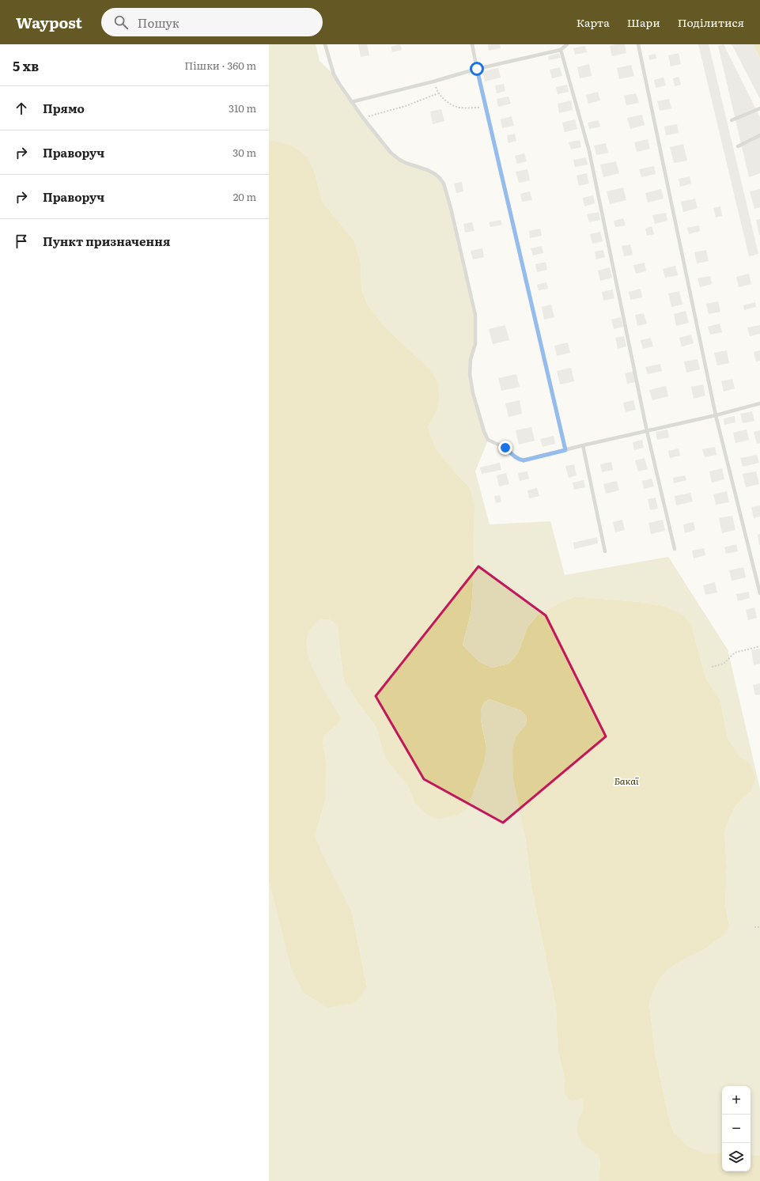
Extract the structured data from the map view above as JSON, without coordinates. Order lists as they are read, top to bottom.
{
  "water": ["Бакаї"],
  "page": {
    "header": "Waypost",
    "search": "Пошук",
    "nav": ["Карта", "Шари", "Поділитися"],
    "heading": ["5 хв", "Пішки · 360 m"],
    "list": [
      ["Прямо", "310 m"],
      ["Праворуч", "30 m"],
      ["Праворуч", "20 m"],
      "Пункт призначення"
    ],
    "map_buttons": ["+", "−"]
  }
}
